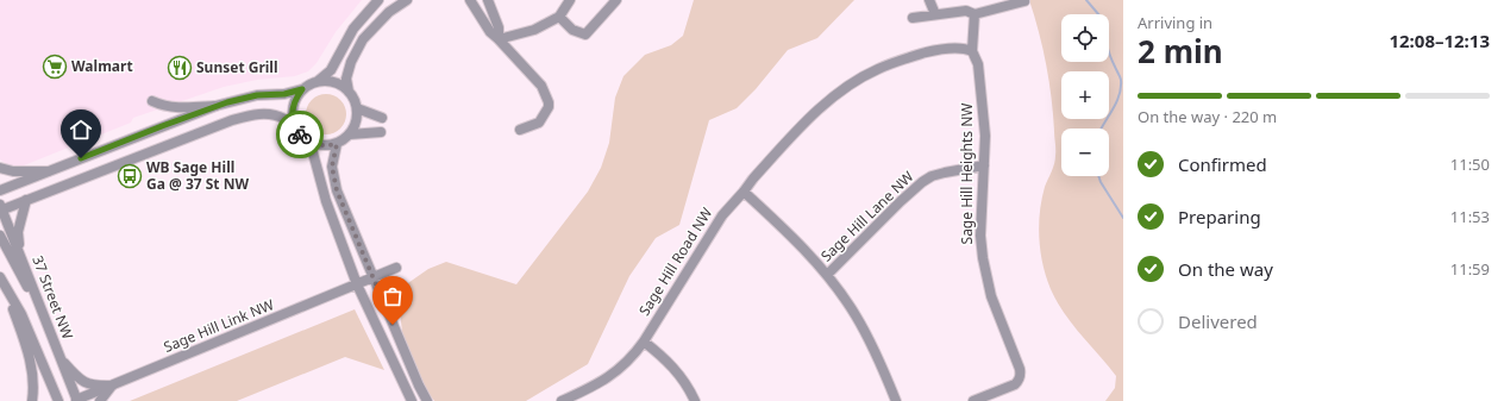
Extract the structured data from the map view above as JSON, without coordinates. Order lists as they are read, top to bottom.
{
  "streets": {
    "street": [
      "Sage Hill Heights NW",
      "Sage Hill Lane NW",
      "Sage Hill Road NW",
      "37 Street NW",
      "Sage Hill Link NW"
    ]
  },
  "crossings": [
    ["Sage Hill Heights NW", "Sage Hill Lane NW"],
    ["37 Street NW", "Sage Hill Link NW"]
  ],
  "places": {
    "supermarket": ["Walmart"],
    "restaurant": ["Sunset Grill"],
    "bus stop": ["WB Sage Hill Ga @ 37 St NW"]
  },
  "page": {
    "heading": ["2 min", "Arriving in", "12:08–12:13"],
    "map_buttons": ["+", "−"],
    "bar": "On the way · 220 m",
    "list": [
      ["Confirmed", "11:50"],
      ["Preparing", "11:53"],
      ["On the way", "11:59"],
      "Delivered"
    ]
  }
}
